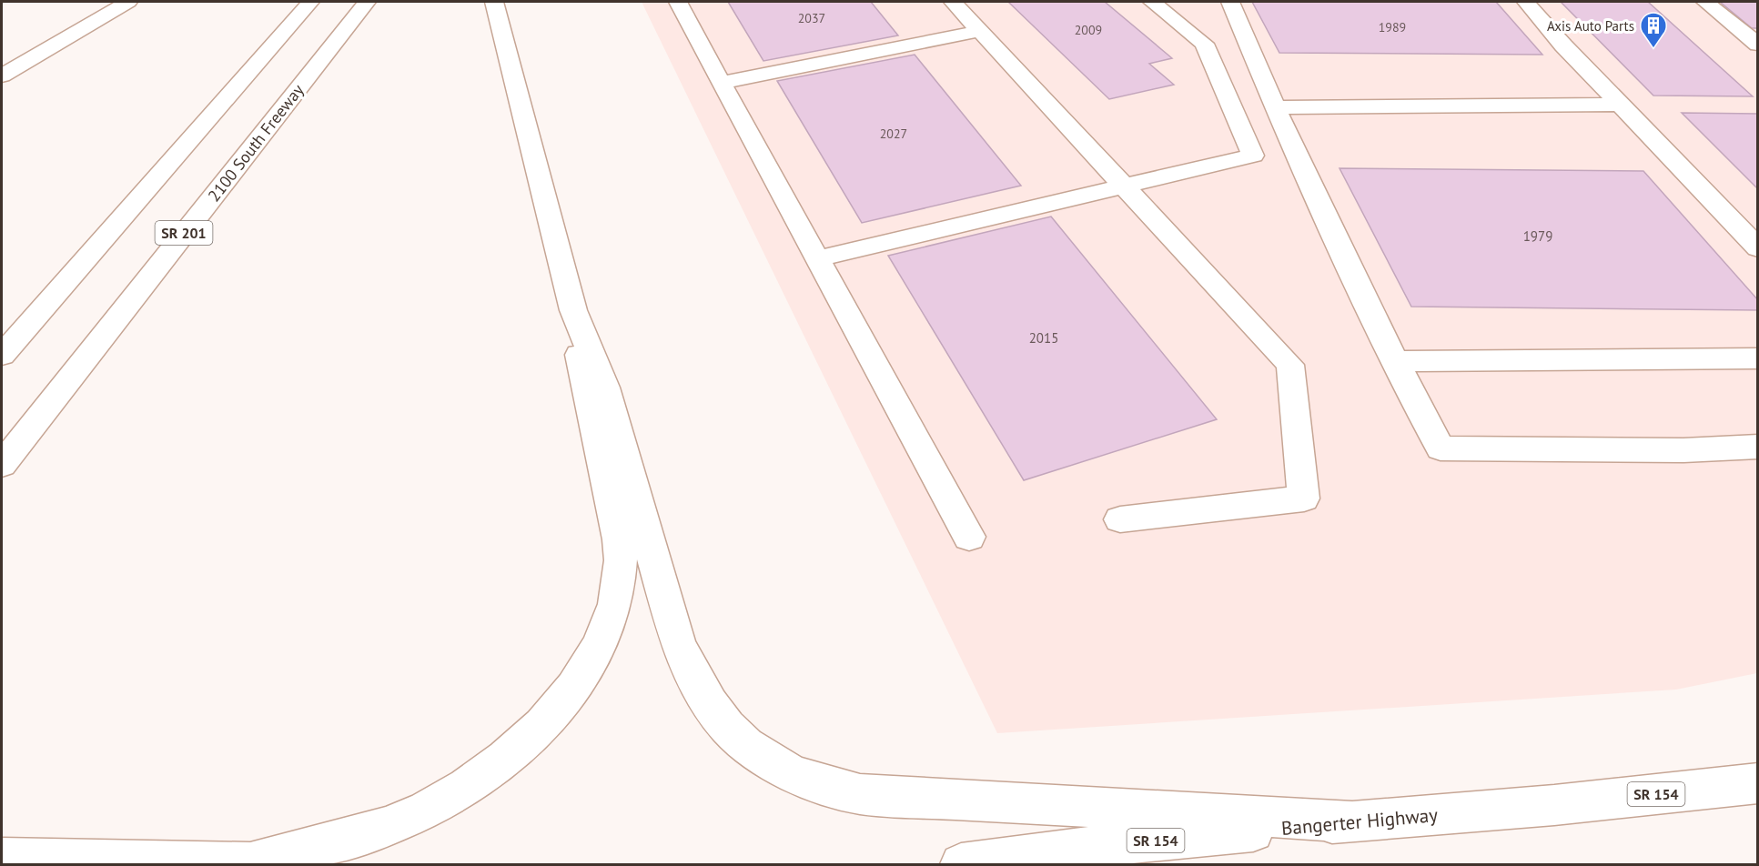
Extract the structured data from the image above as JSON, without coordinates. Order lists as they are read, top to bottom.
{
  "streets": {
    "main road": [
      "2100 South Freeway",
      "SR 201",
      "SR 154",
      "Bangerter Highway"
    ]
  },
  "places": {
    "building": ["Axis Auto Parts"]
  },
  "house_numbers": [
    "2037",
    "1989",
    "2009",
    "2027",
    "1979",
    "2015"
  ]
}
